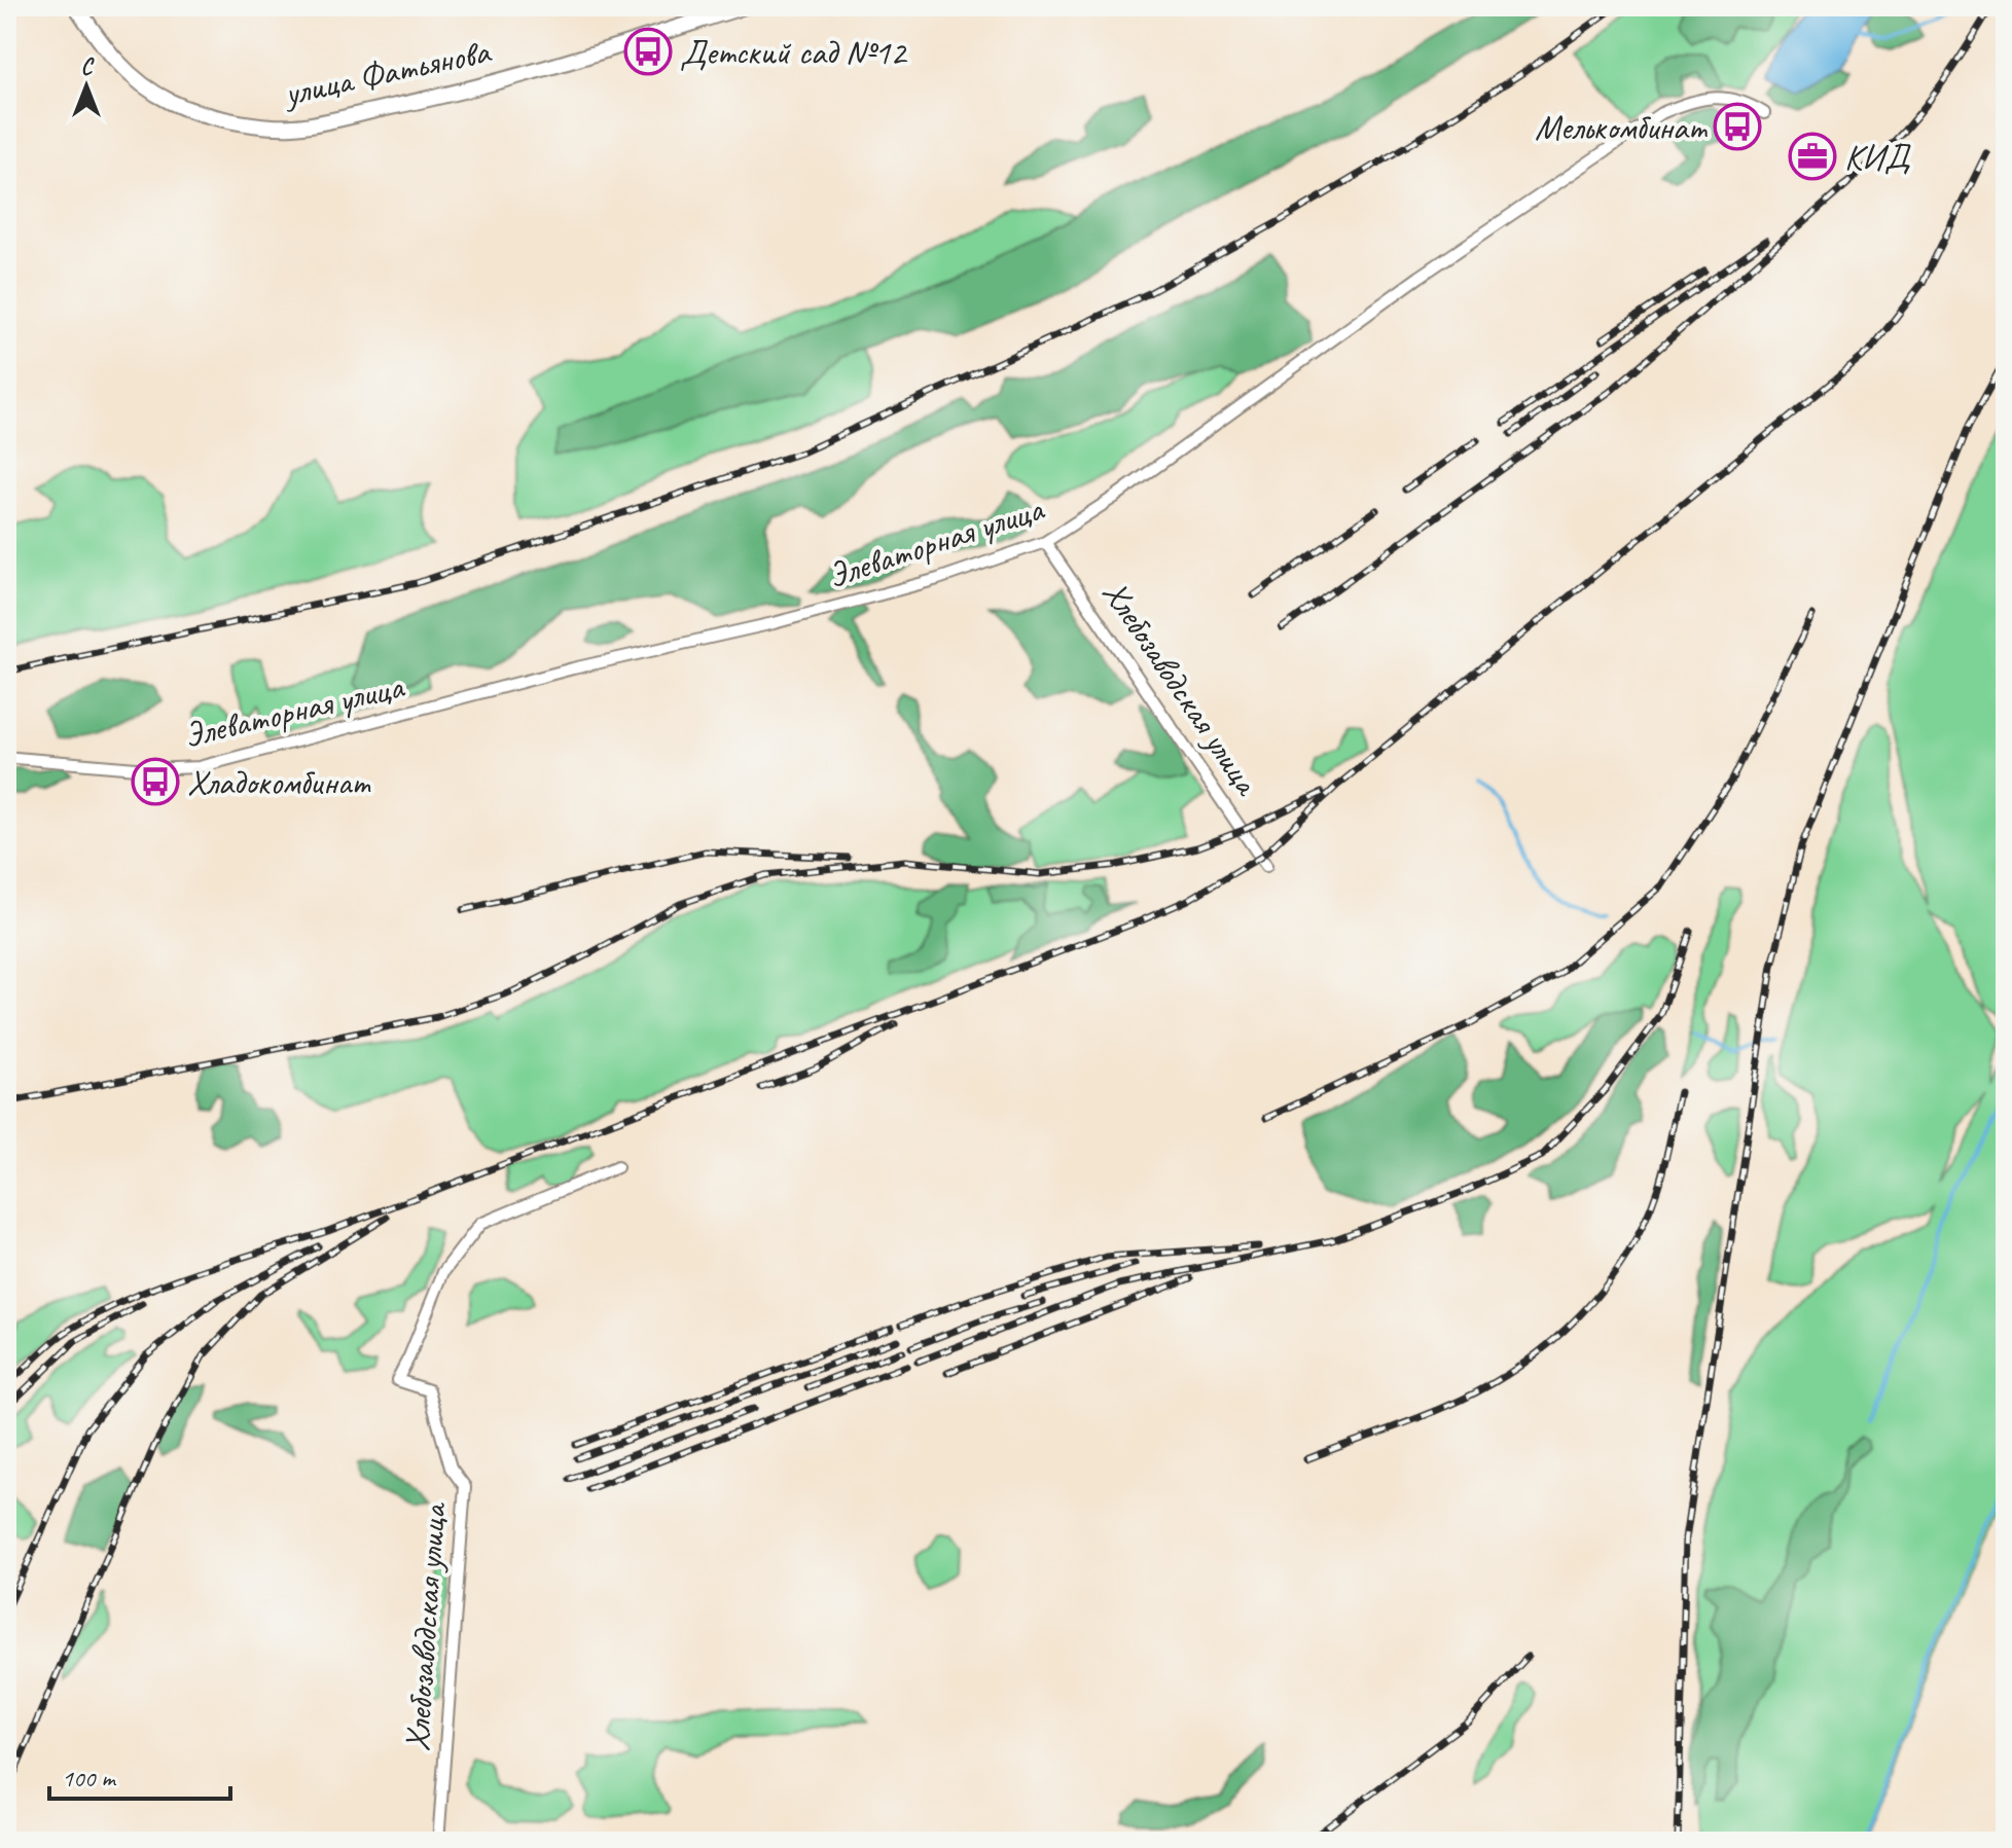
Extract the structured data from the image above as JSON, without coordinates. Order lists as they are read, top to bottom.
{
  "streets": {
    "street": ["улица Фатьянова", "Элеваторная улица", "Хлебозаводская улица"]
  },
  "crossings": [
    ["Элеваторная улица", "Хлебозаводская улица"]
  ],
  "places": {
    "bus stop": ["Детский сад №12", "Мелькомбинат", "Хладокомбинат"],
    "office": ["КИД"]
  },
  "scale_bar": "100 m",
  "north": "top"
}
